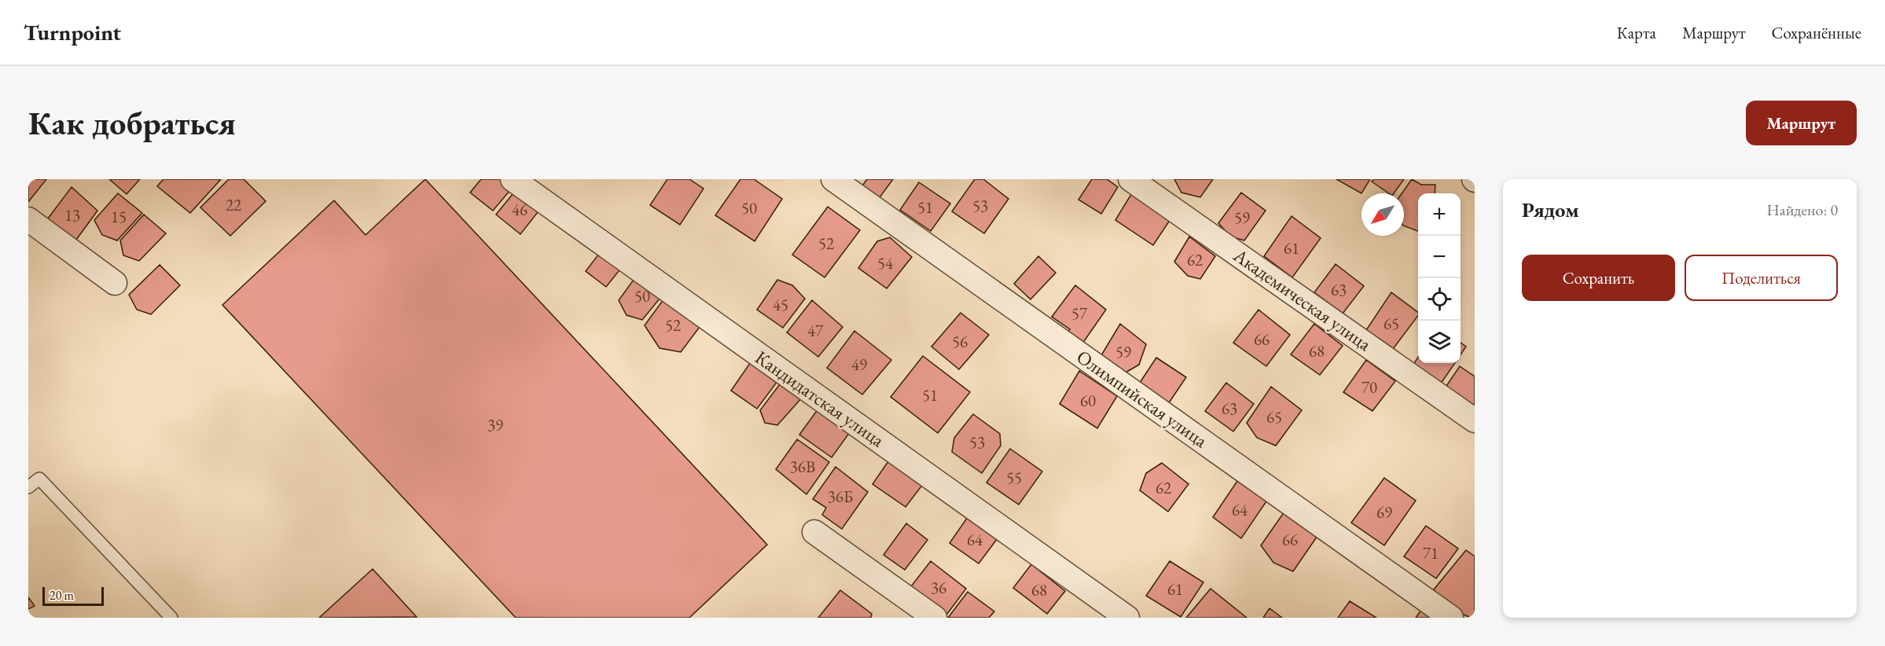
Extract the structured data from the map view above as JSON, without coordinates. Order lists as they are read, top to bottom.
{
  "streets": {
    "street": ["Академическая улица", "Кандидатская улица", "Олимпийская улица"]
  },
  "house_numbers": [
    "22",
    "53",
    "51",
    "50",
    "46",
    "13",
    "15",
    "59",
    "52",
    "61",
    "62",
    "54",
    "63",
    "50",
    "45",
    "57",
    "65",
    "52",
    "47",
    "66",
    "56",
    "68",
    "59",
    "49",
    "70",
    "51",
    "60",
    "63",
    "65",
    "39",
    "53",
    "36В",
    "55",
    "62",
    "36Б",
    "64",
    "69",
    "64",
    "66",
    "71",
    "36",
    "61",
    "68"
  ],
  "scale_bar": "20 m",
  "north": "bottom left",
  "page": {
    "header": "Turnpoint",
    "nav": ["Карта", "Маршрут", "Сохранённые"],
    "buttons": [
      "Маршрут",
      ["Сохранить", "Поделиться"]
    ],
    "title": "Как добраться",
    "heading": ["Рядом", "Найдено: 0"],
    "map_buttons": ["+", "−"],
    "scale": "20 m"
  }
}
